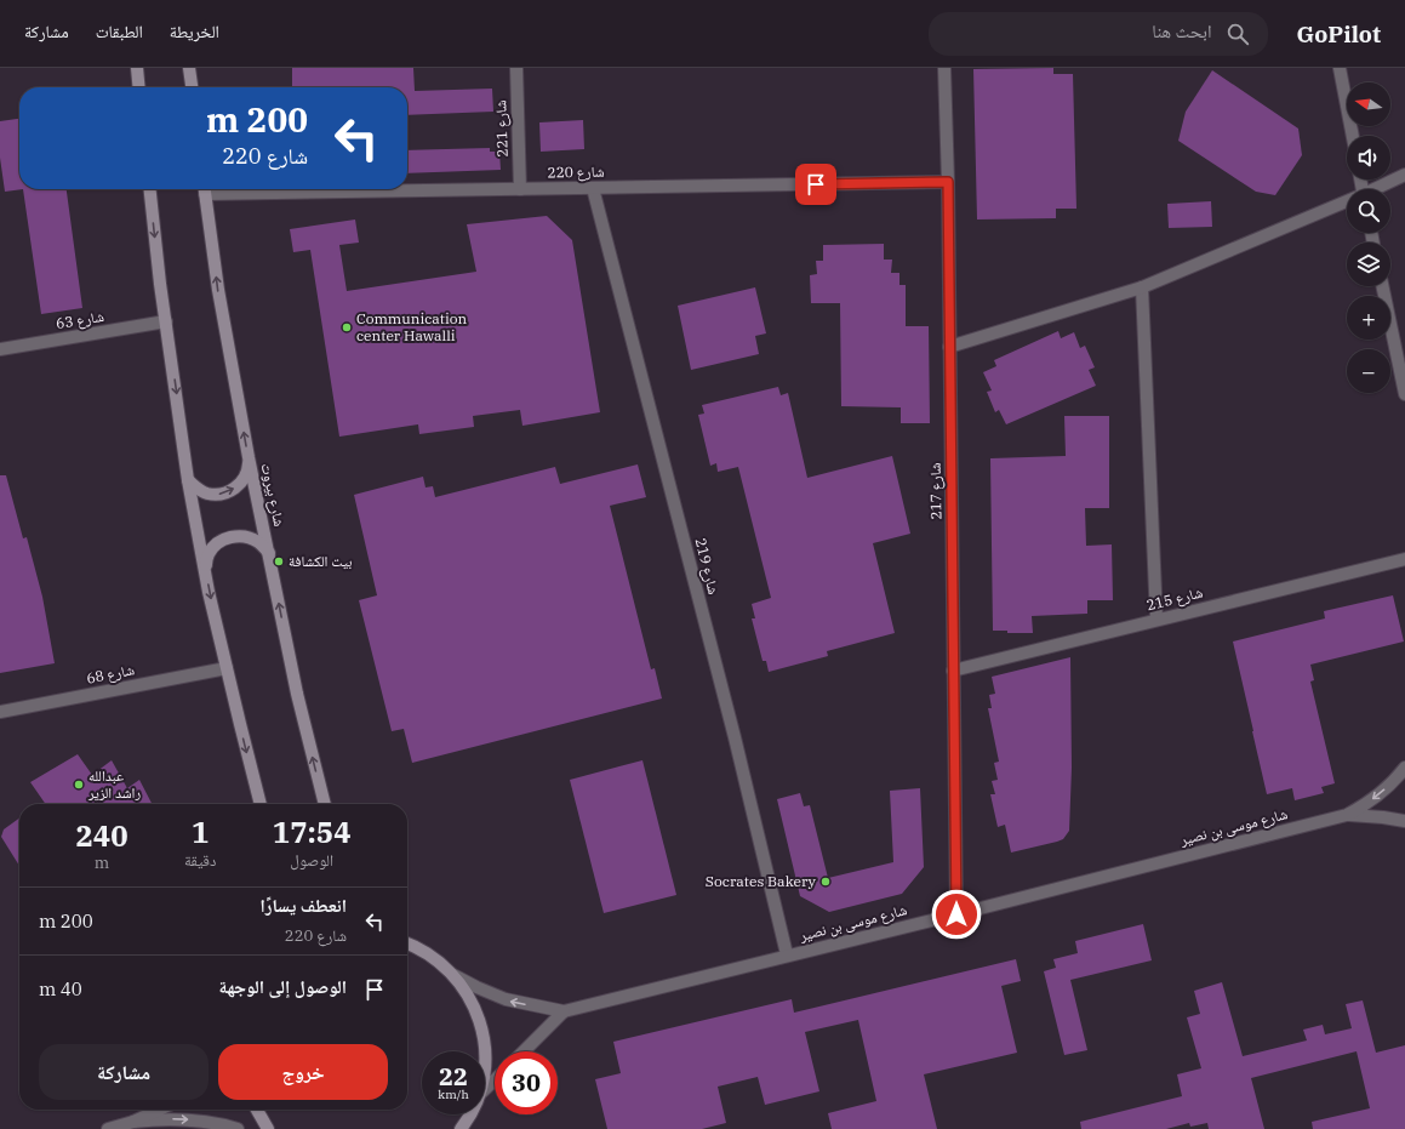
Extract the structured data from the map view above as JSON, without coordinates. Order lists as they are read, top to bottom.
{
  "streets": {
    "main road": ["شارع بيروت"],
    "street": [
      "شارع 221",
      "شارع 220",
      "شارع 63",
      "شارع 217",
      "شارع 219",
      "شارع 215",
      "شارع 68",
      "شارع موسى بن نصير"
    ]
  },
  "crossings": [
    ["شارع 221", "شارع 220"],
    ["شارع 220", "شارع 217"],
    ["شارع 220", "شارع بيروت"],
    ["شارع 220", "شارع 219"],
    ["شارع 217", "شارع 215"],
    ["شارع 217", "شارع موسى بن نصير"],
    ["شارع 219", "شارع موسى بن نصير"]
  ],
  "places": [
    "Communication center Hawalli",
    "بيت الكشافة",
    "عبدالله راشد الزير",
    "Socrates Bakery"
  ],
  "north": "left",
  "page": {
    "header": "GoPilot",
    "search": "ابحث هنا",
    "nav": ["الخريطة", "الطبقات", "مشاركة"],
    "map_buttons": ["+", "−"],
    "turn": ["200 m", "شارع 220"],
    "eta": [
      "17:54",
      "الوصول",
      "1",
      "دقيقة",
      "240",
      "m"
    ],
    "list": [
      {
        "name": "انعطف يسارًا",
        "note": "شارع 220",
        "value": "200 m"
      },
      {
        "name": "الوصول إلى الوجهة",
        "value": "40 m"
      }
    ],
    "buttons": ["خروج", "مشاركة"],
    "speed": "22 km/h",
    "limit": "30"
  }
}
